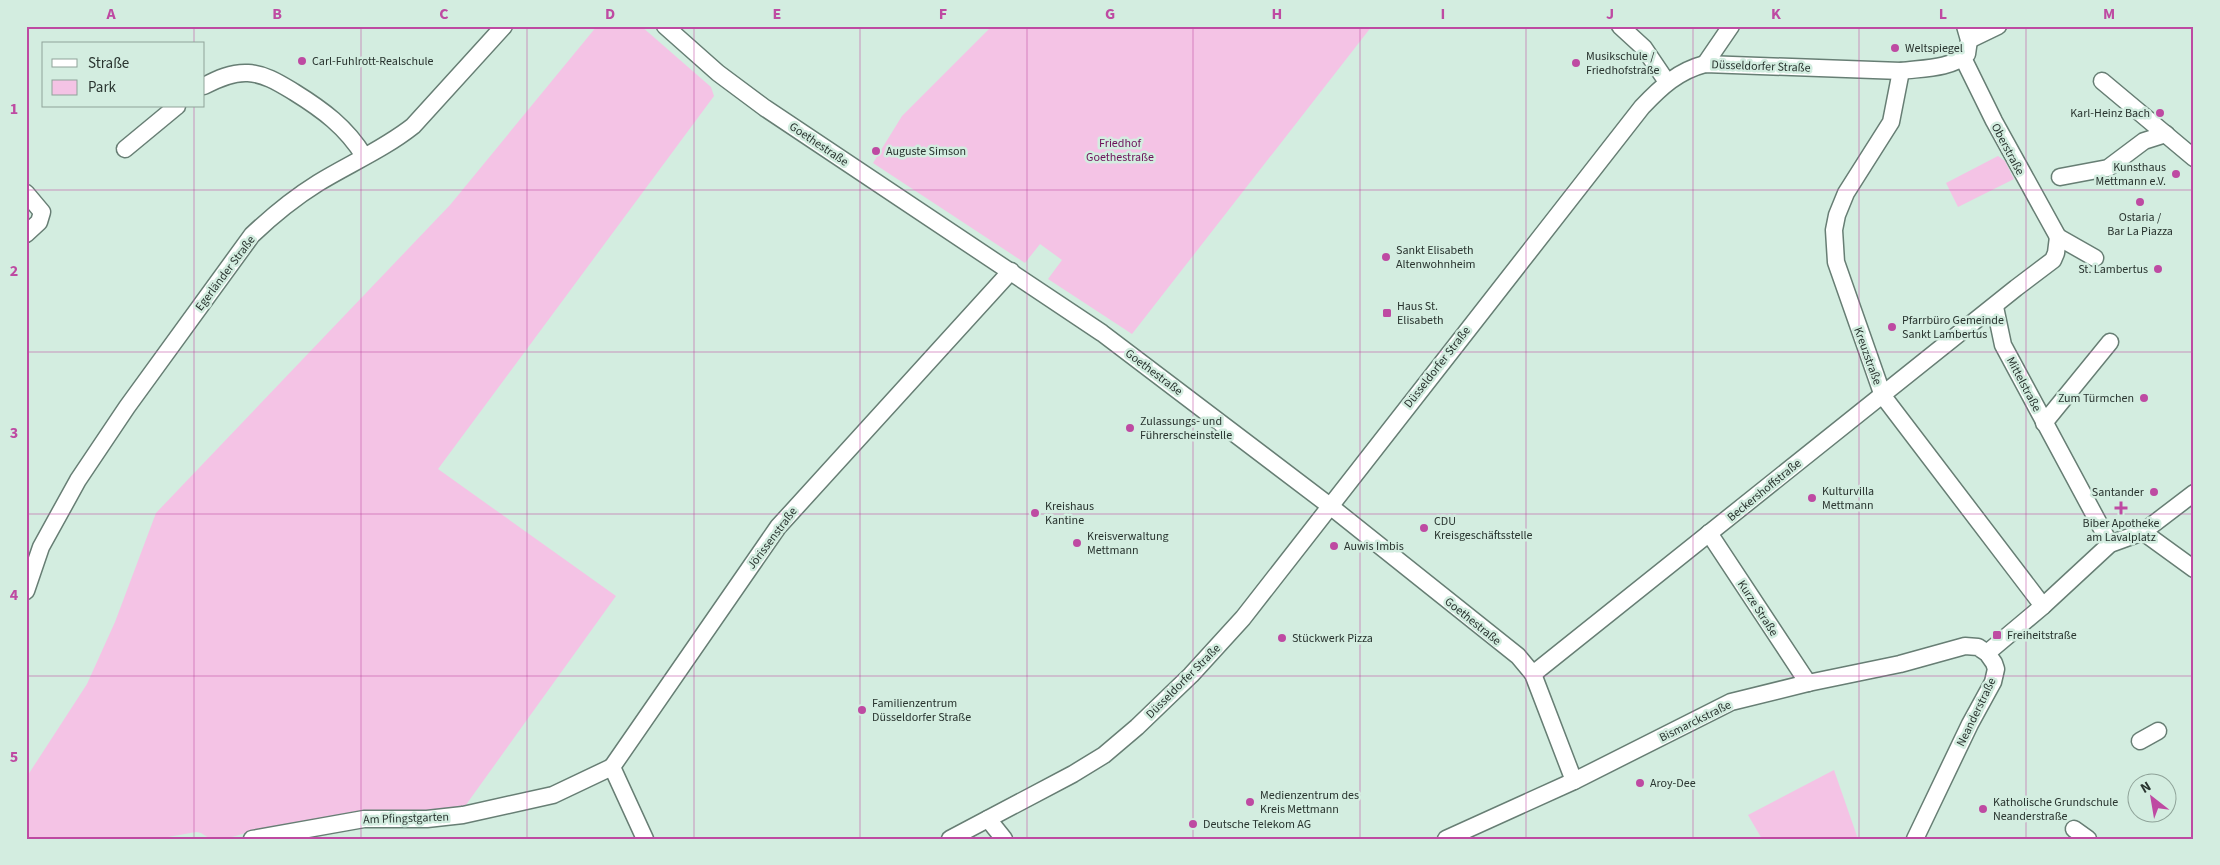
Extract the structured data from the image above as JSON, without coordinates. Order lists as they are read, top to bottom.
{
  "streets": {
    "street": [
      "Düsseldorfer Straße",
      "Goethestraße",
      "Oberstraße",
      "Egerländer Straße",
      "Kreuzstraße",
      "Mittelstraße",
      "Beckershoffstraße",
      "Jörissenstraße",
      "Kurze Straße",
      "Neanderstraße",
      "Bismarckstraße",
      "Am Pfingstgarten"
    ]
  },
  "crossings": [
    ["Düsseldorfer Straße", "Goethestraße"],
    ["Düsseldorfer Straße", "Oberstraße"],
    ["Düsseldorfer Straße", "Kreuzstraße"],
    ["Goethestraße", "Beckershoffstraße"],
    ["Goethestraße", "Jörissenstraße"],
    ["Goethestraße", "Bismarckstraße"],
    ["Kreuzstraße", "Beckershoffstraße"],
    ["Mittelstraße", "Beckershoffstraße"],
    ["Beckershoffstraße", "Kurze Straße"],
    ["Jörissenstraße", "Am Pfingstgarten"],
    ["Kurze Straße", "Bismarckstraße"],
    ["Neanderstraße", "Bismarckstraße"]
  ],
  "parks": ["Friedhof Goethestraße"],
  "places": {
    "other": [
      "Weltspiegel",
      "Carl-Fuhlrott-Realschule",
      "Musikschule / Friedhofstraße",
      "Karl-Heinz Bach",
      "Auguste Simson",
      "Kunsthaus Mettmann e.V.",
      "Ostaria / Bar La Piazza",
      "Sankt Elisabeth Altenwohnheim",
      "St. Lambertus",
      "Pfarrbüro Gemeinde Sankt Lambertus",
      "Zum Türmchen",
      "Zulassungs- und Führerscheinstelle",
      "Santander",
      "Kulturvilla Mettmann",
      "Kreishaus Kantine",
      "CDU Kreisgeschäftsstelle",
      "Kreisverwaltung Mettmann",
      "Auwis Imbis",
      "Stückwerk Pizza",
      "Familienzentrum Düsseldorfer Straße",
      "Aroy-Dee",
      "Medienzentrum des Kreis Mettmann",
      "Katholische Grundschule Neanderstraße",
      "Deutsche Telekom AG"
    ],
    "transit": ["Haus St. Elisabeth", "Freiheitstraße"],
    "health": ["Biber Apotheke am Lavalplatz"]
  },
  "legend": ["Straße", "Park"],
  "north": "top left",
  "grid": {
    "columns": [
      "A",
      "B",
      "C",
      "D",
      "E",
      "F",
      "G",
      "H",
      "I",
      "J",
      "K",
      "L",
      "M"
    ],
    "rows": [
      "1",
      "2",
      "3",
      "4",
      "5"
    ]
  }
}
